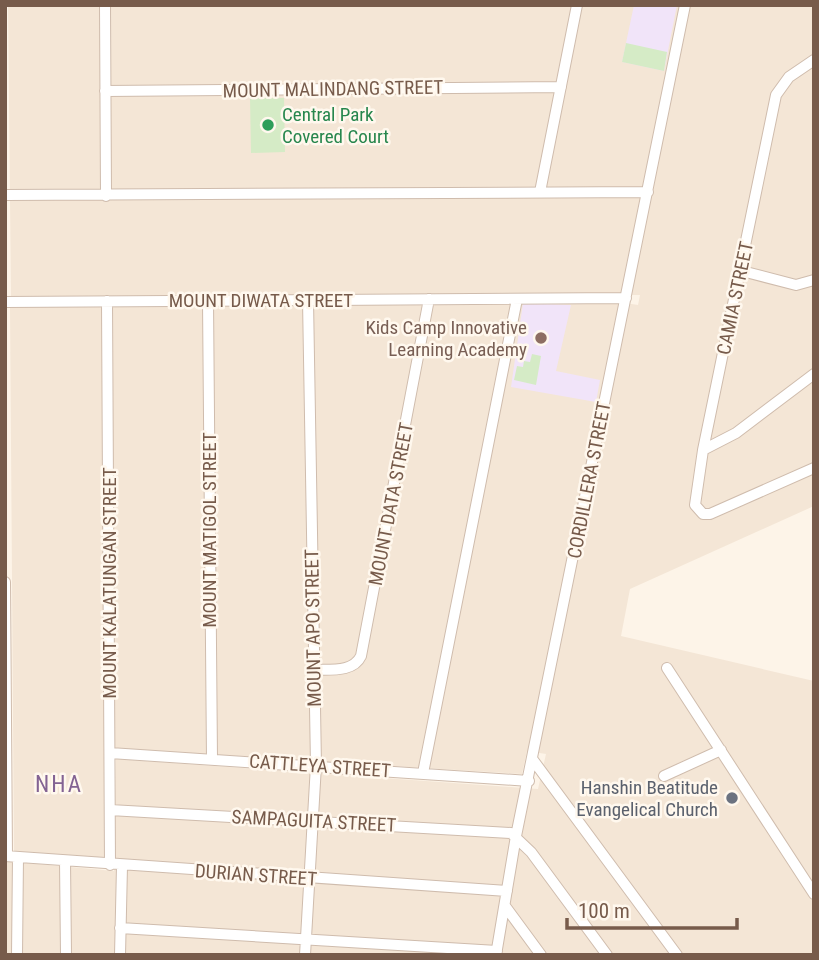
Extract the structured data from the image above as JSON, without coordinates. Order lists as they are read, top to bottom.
{
  "streets": {
    "street": [
      "MOUNT MALINDANG STREET",
      "CAMIA STREET",
      "MOUNT DIWATA STREET",
      "CORDILLERA STREET",
      "MOUNT DATA STREET",
      "MOUNT MATIGOL STREET",
      "MOUNT KALATUNGAN STREET",
      "MOUNT APO STREET",
      "CATTLEYA STREET",
      "SAMPAGUITA STREET",
      "DURIAN STREET"
    ]
  },
  "crossings": [
    ["MOUNT DIWATA STREET", "CORDILLERA STREET"],
    ["MOUNT DIWATA STREET", "MOUNT DATA STREET"],
    ["MOUNT DIWATA STREET", "MOUNT MATIGOL STREET"],
    ["MOUNT DIWATA STREET", "MOUNT KALATUNGAN STREET"],
    ["MOUNT DIWATA STREET", "MOUNT APO STREET"],
    ["CORDILLERA STREET", "CATTLEYA STREET"],
    ["CORDILLERA STREET", "SAMPAGUITA STREET"],
    ["CORDILLERA STREET", "DURIAN STREET"],
    ["MOUNT DATA STREET", "MOUNT APO STREET"],
    ["MOUNT MATIGOL STREET", "CATTLEYA STREET"],
    ["MOUNT KALATUNGAN STREET", "CATTLEYA STREET"],
    ["MOUNT KALATUNGAN STREET", "SAMPAGUITA STREET"],
    ["MOUNT KALATUNGAN STREET", "DURIAN STREET"],
    ["MOUNT APO STREET", "CATTLEYA STREET"],
    ["MOUNT APO STREET", "SAMPAGUITA STREET"],
    ["MOUNT APO STREET", "DURIAN STREET"]
  ],
  "districts": ["NHA"],
  "places": ["Central Park Covered Court", "Kids Camp Innovative Learning Academy", "Hanshin Beatitude Evangelical Church"],
  "scale_bar": "100 m"
}
